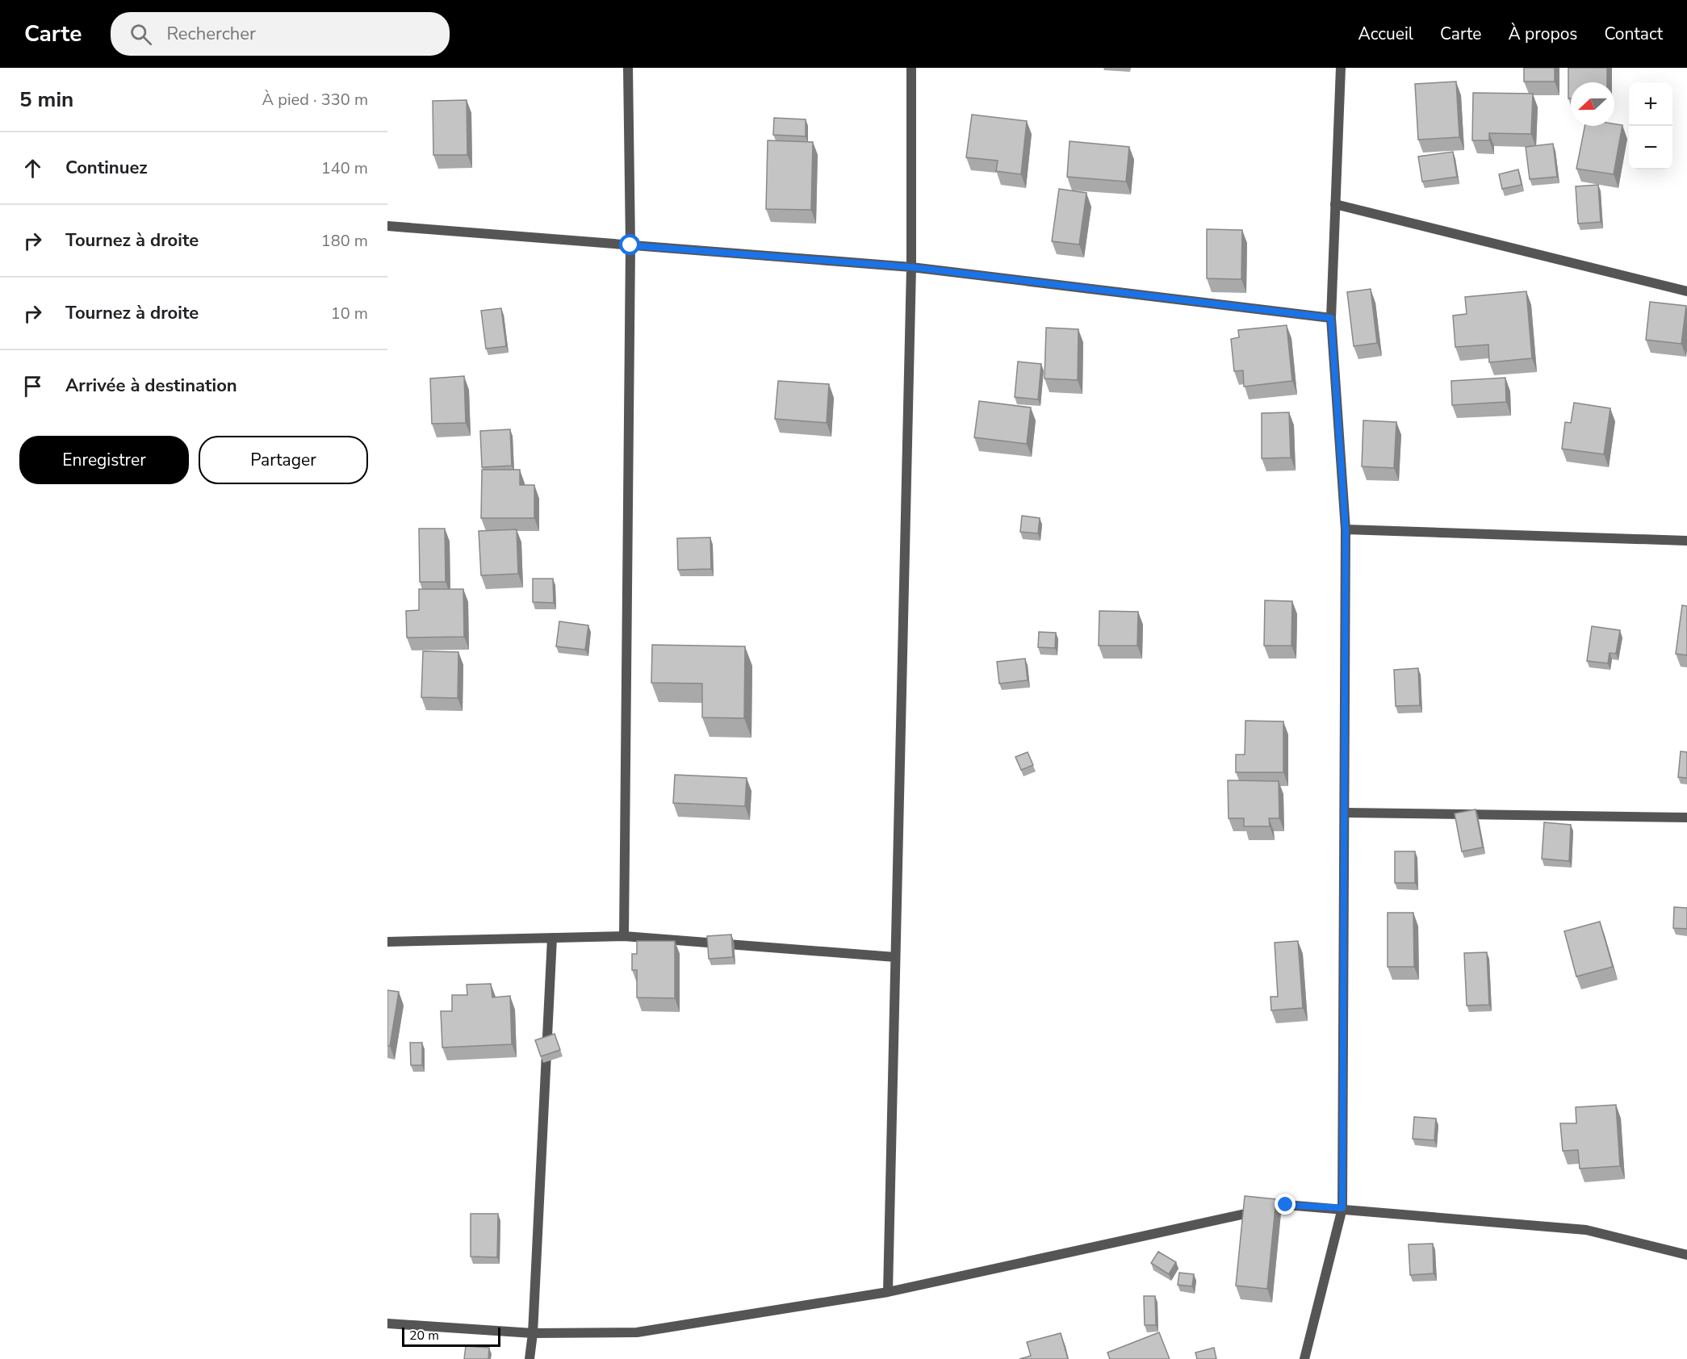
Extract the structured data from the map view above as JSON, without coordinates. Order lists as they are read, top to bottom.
{
  "scale_bar": "20 m",
  "north": "left",
  "page": {
    "header": "Carte",
    "search": "Rechercher",
    "nav": [
      "Accueil",
      "Carte",
      "À propos",
      "Contact"
    ],
    "heading": ["5 min", "À pied · 330 m"],
    "map_buttons": ["+", "−"],
    "list": [
      ["Continuez", "140 m"],
      ["Tournez à droite", "180 m"],
      ["Tournez à droite", "10 m"],
      "Arrivée à destination"
    ],
    "buttons": ["Enregistrer", "Partager"],
    "scale": "20 m"
  }
}
